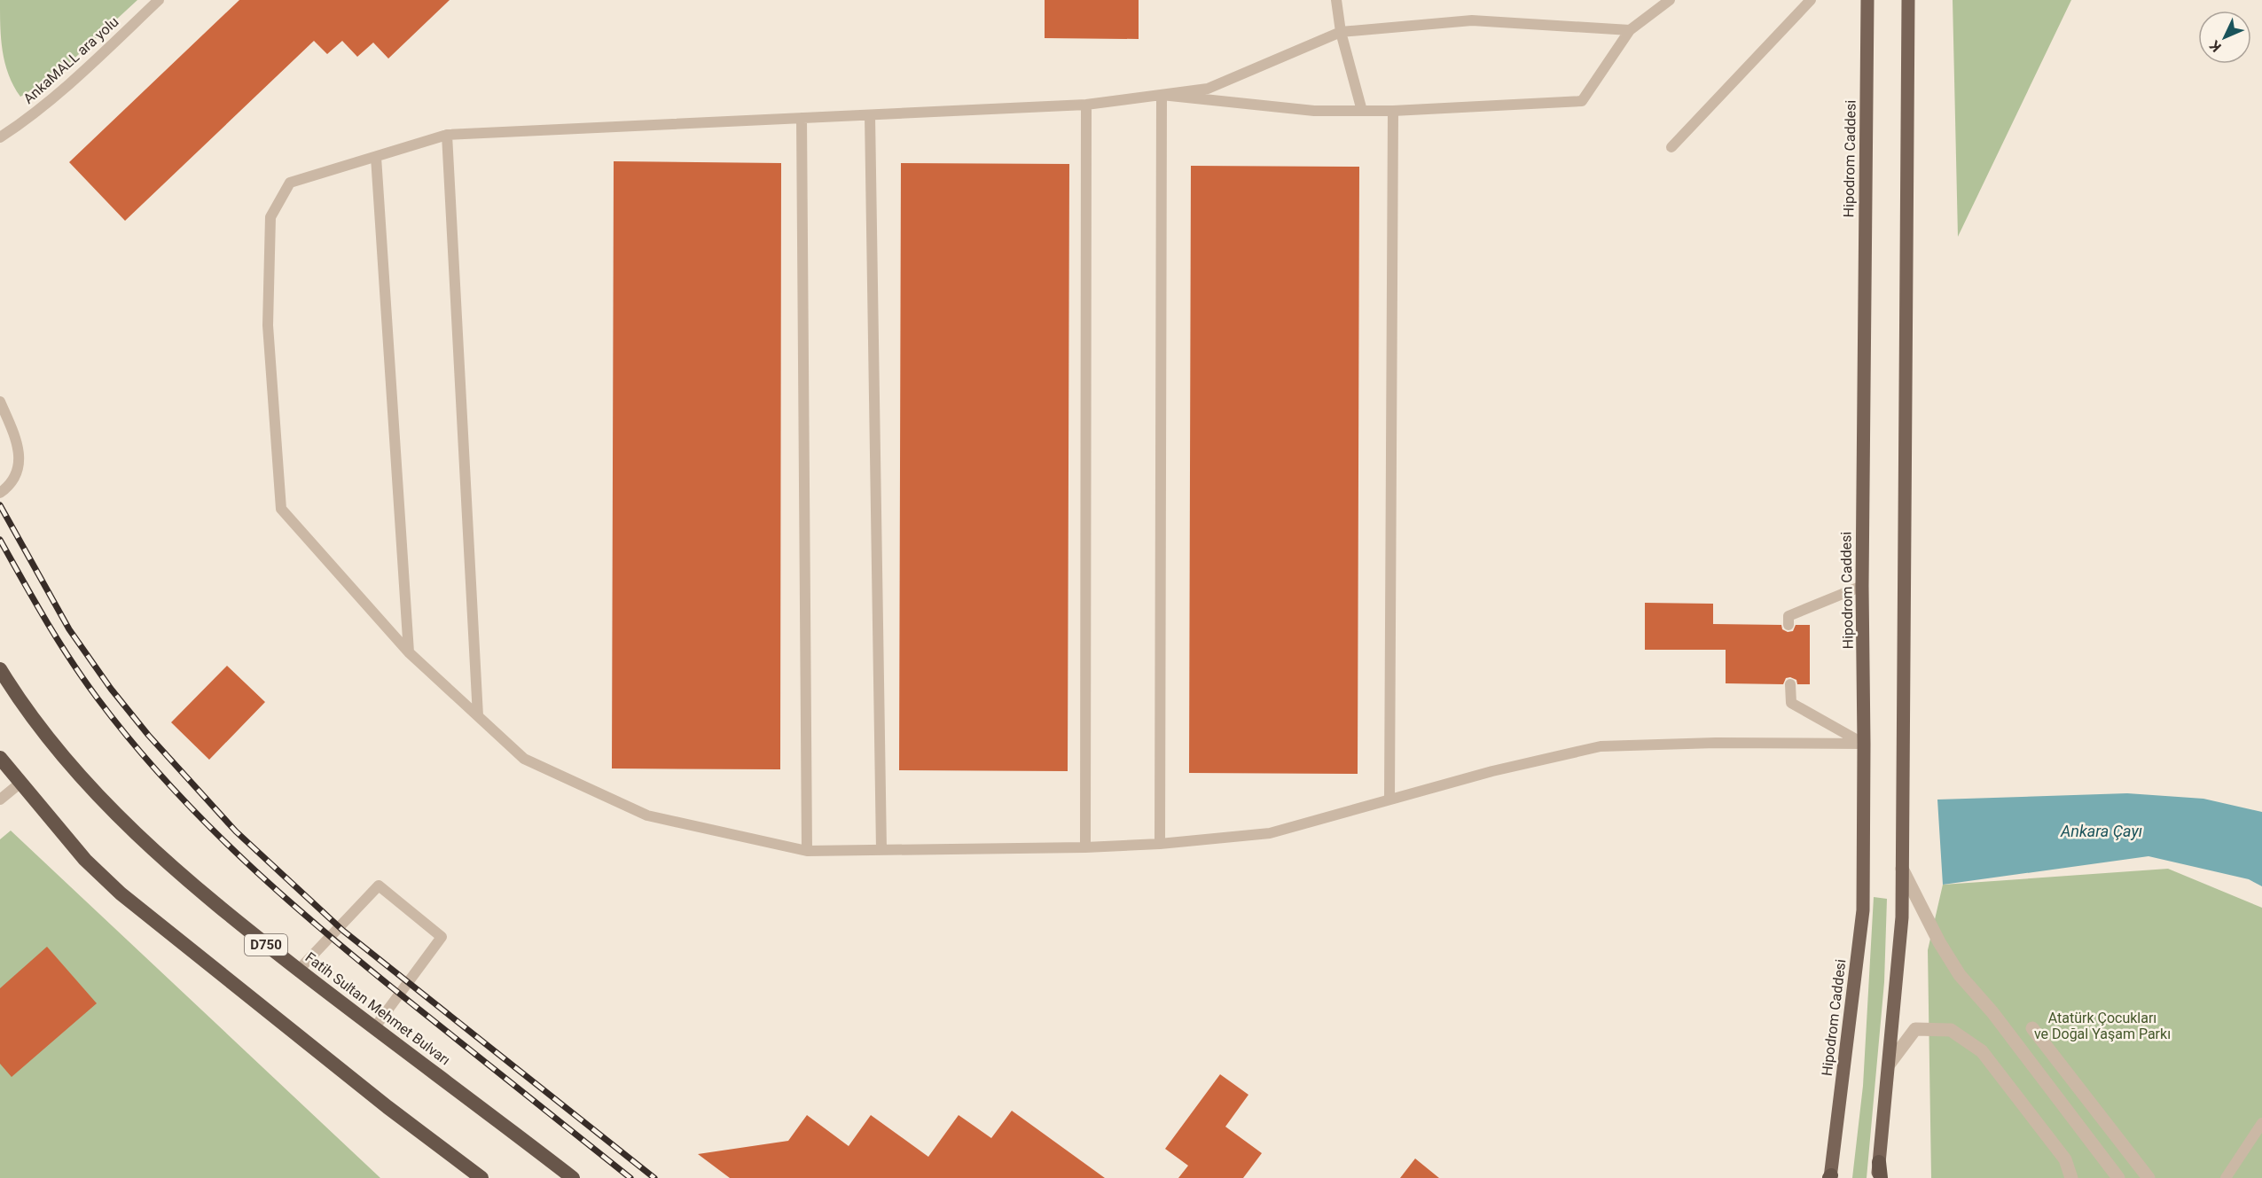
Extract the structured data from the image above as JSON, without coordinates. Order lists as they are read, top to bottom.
{
  "streets": {
    "highway": ["D750", "Fatih Sultan Mehmet Bulvarı"],
    "main road": ["Hipodrom Caddesi"],
    "lane": ["AnkaMALL ara yolu"]
  },
  "water": ["Ankara Çayı"],
  "parks": ["Atatürk Çocukları ve Doğal Yaşam Parkı"],
  "north": "bottom left"
}
